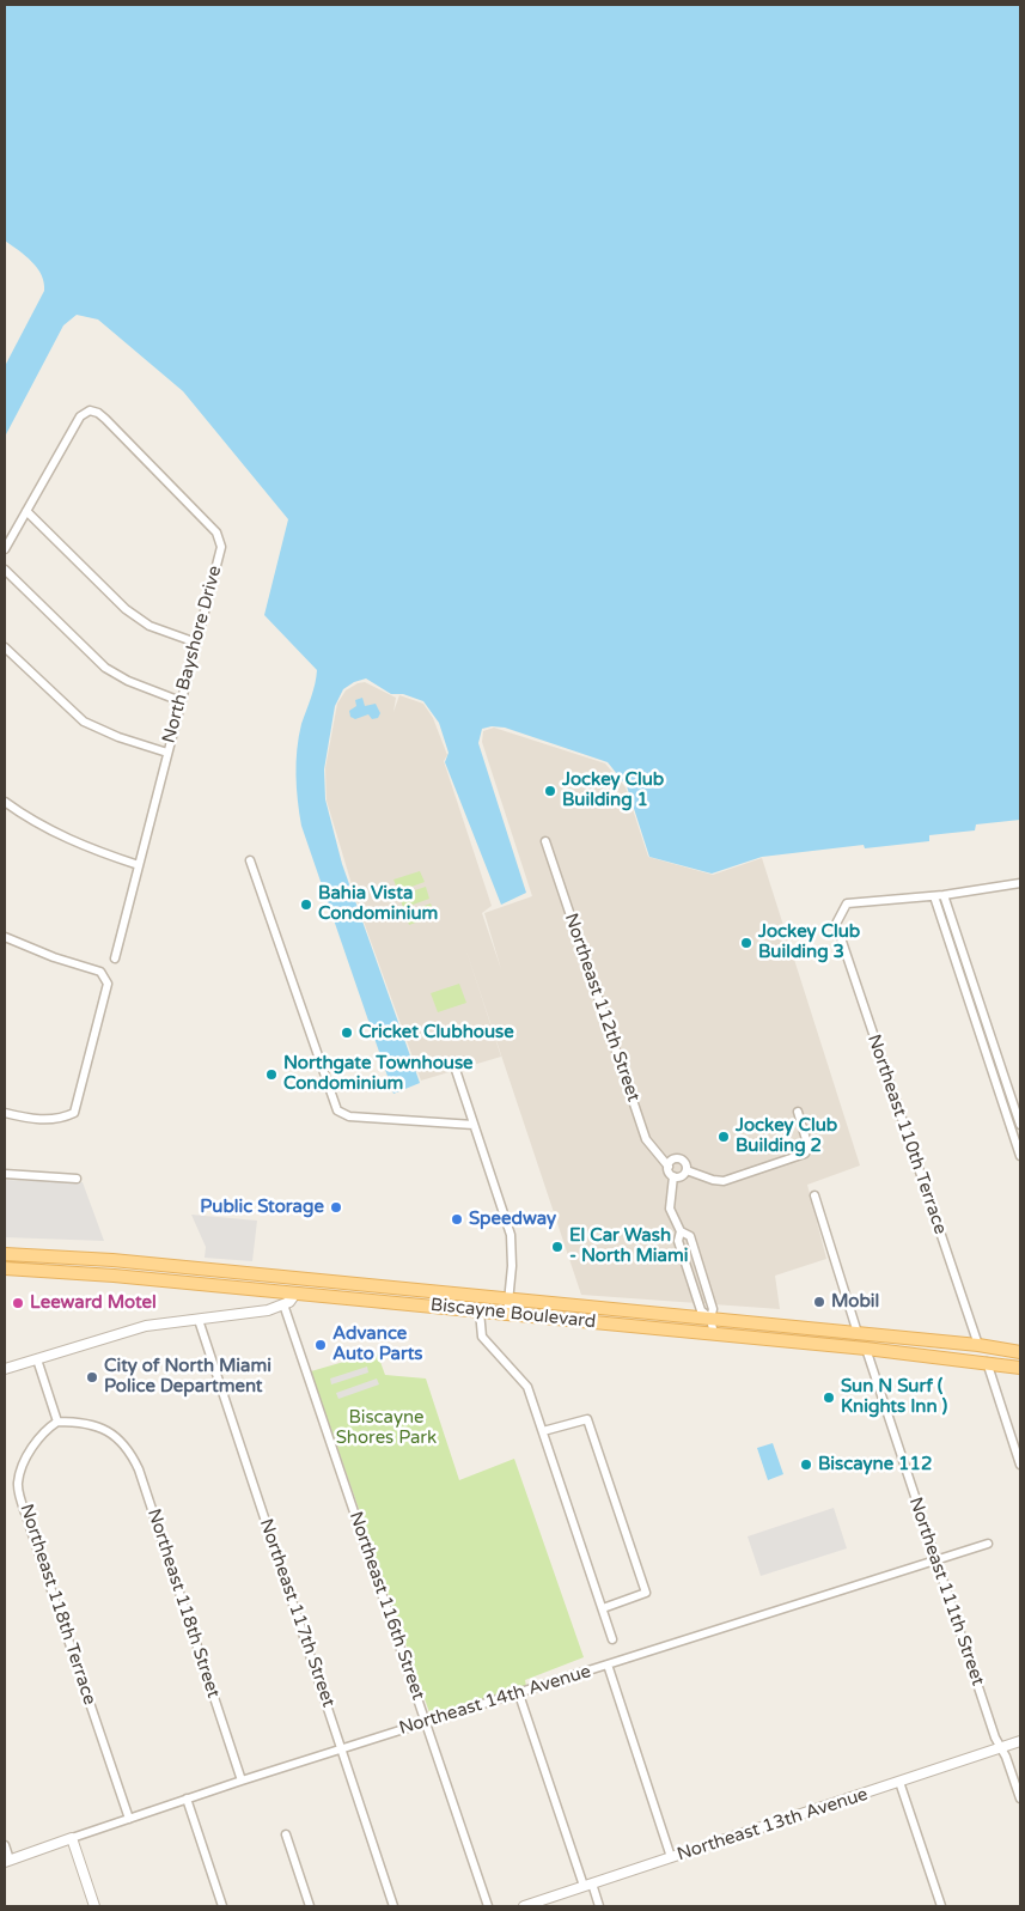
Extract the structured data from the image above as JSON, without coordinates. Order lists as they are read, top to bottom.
{
  "streets": {
    "main road": ["Biscayne Boulevard"],
    "street": [
      "North Bayshore Drive",
      "Northeast 112th Street",
      "Northeast 110th Terrace",
      "Northeast 111th Street",
      "Northeast 118th Street",
      "Northeast 118th Terrace",
      "Northeast 116th Street",
      "Northeast 117th Street",
      "Northeast 14th Avenue",
      "Northeast 13th Avenue"
    ]
  },
  "crossings": [
    ["Northeast 110th Terrace", "Biscayne Boulevard"],
    ["Biscayne Boulevard", "Northeast 111th Street"],
    ["Northeast 111th Street", "Northeast 14th Avenue"],
    ["Northeast 111th Street", "Northeast 13th Avenue"],
    ["Northeast 118th Street", "Northeast 118th Terrace"],
    ["Northeast 118th Street", "Northeast 14th Avenue"],
    ["Northeast 118th Terrace", "Northeast 14th Avenue"],
    ["Northeast 116th Street", "Northeast 14th Avenue"],
    ["Northeast 117th Street", "Northeast 14th Avenue"]
  ],
  "parks": ["Biscayne Shores Park"],
  "places": [
    "Jockey Club Building 1",
    "Bahia Vista Condominium",
    "Jockey Club Building 3",
    "Cricket Clubhouse",
    "Northgate Townhouse Condominium",
    "Jockey Club Building 2",
    "Public Storage",
    "Speedway",
    "El Car Wash - North Miami",
    "Mobil",
    "Leeward Motel",
    "Advance Auto Parts",
    "City of North Miami Police Department",
    "Sun N Surf ( Knights Inn )",
    "Biscayne 112"
  ]
}
